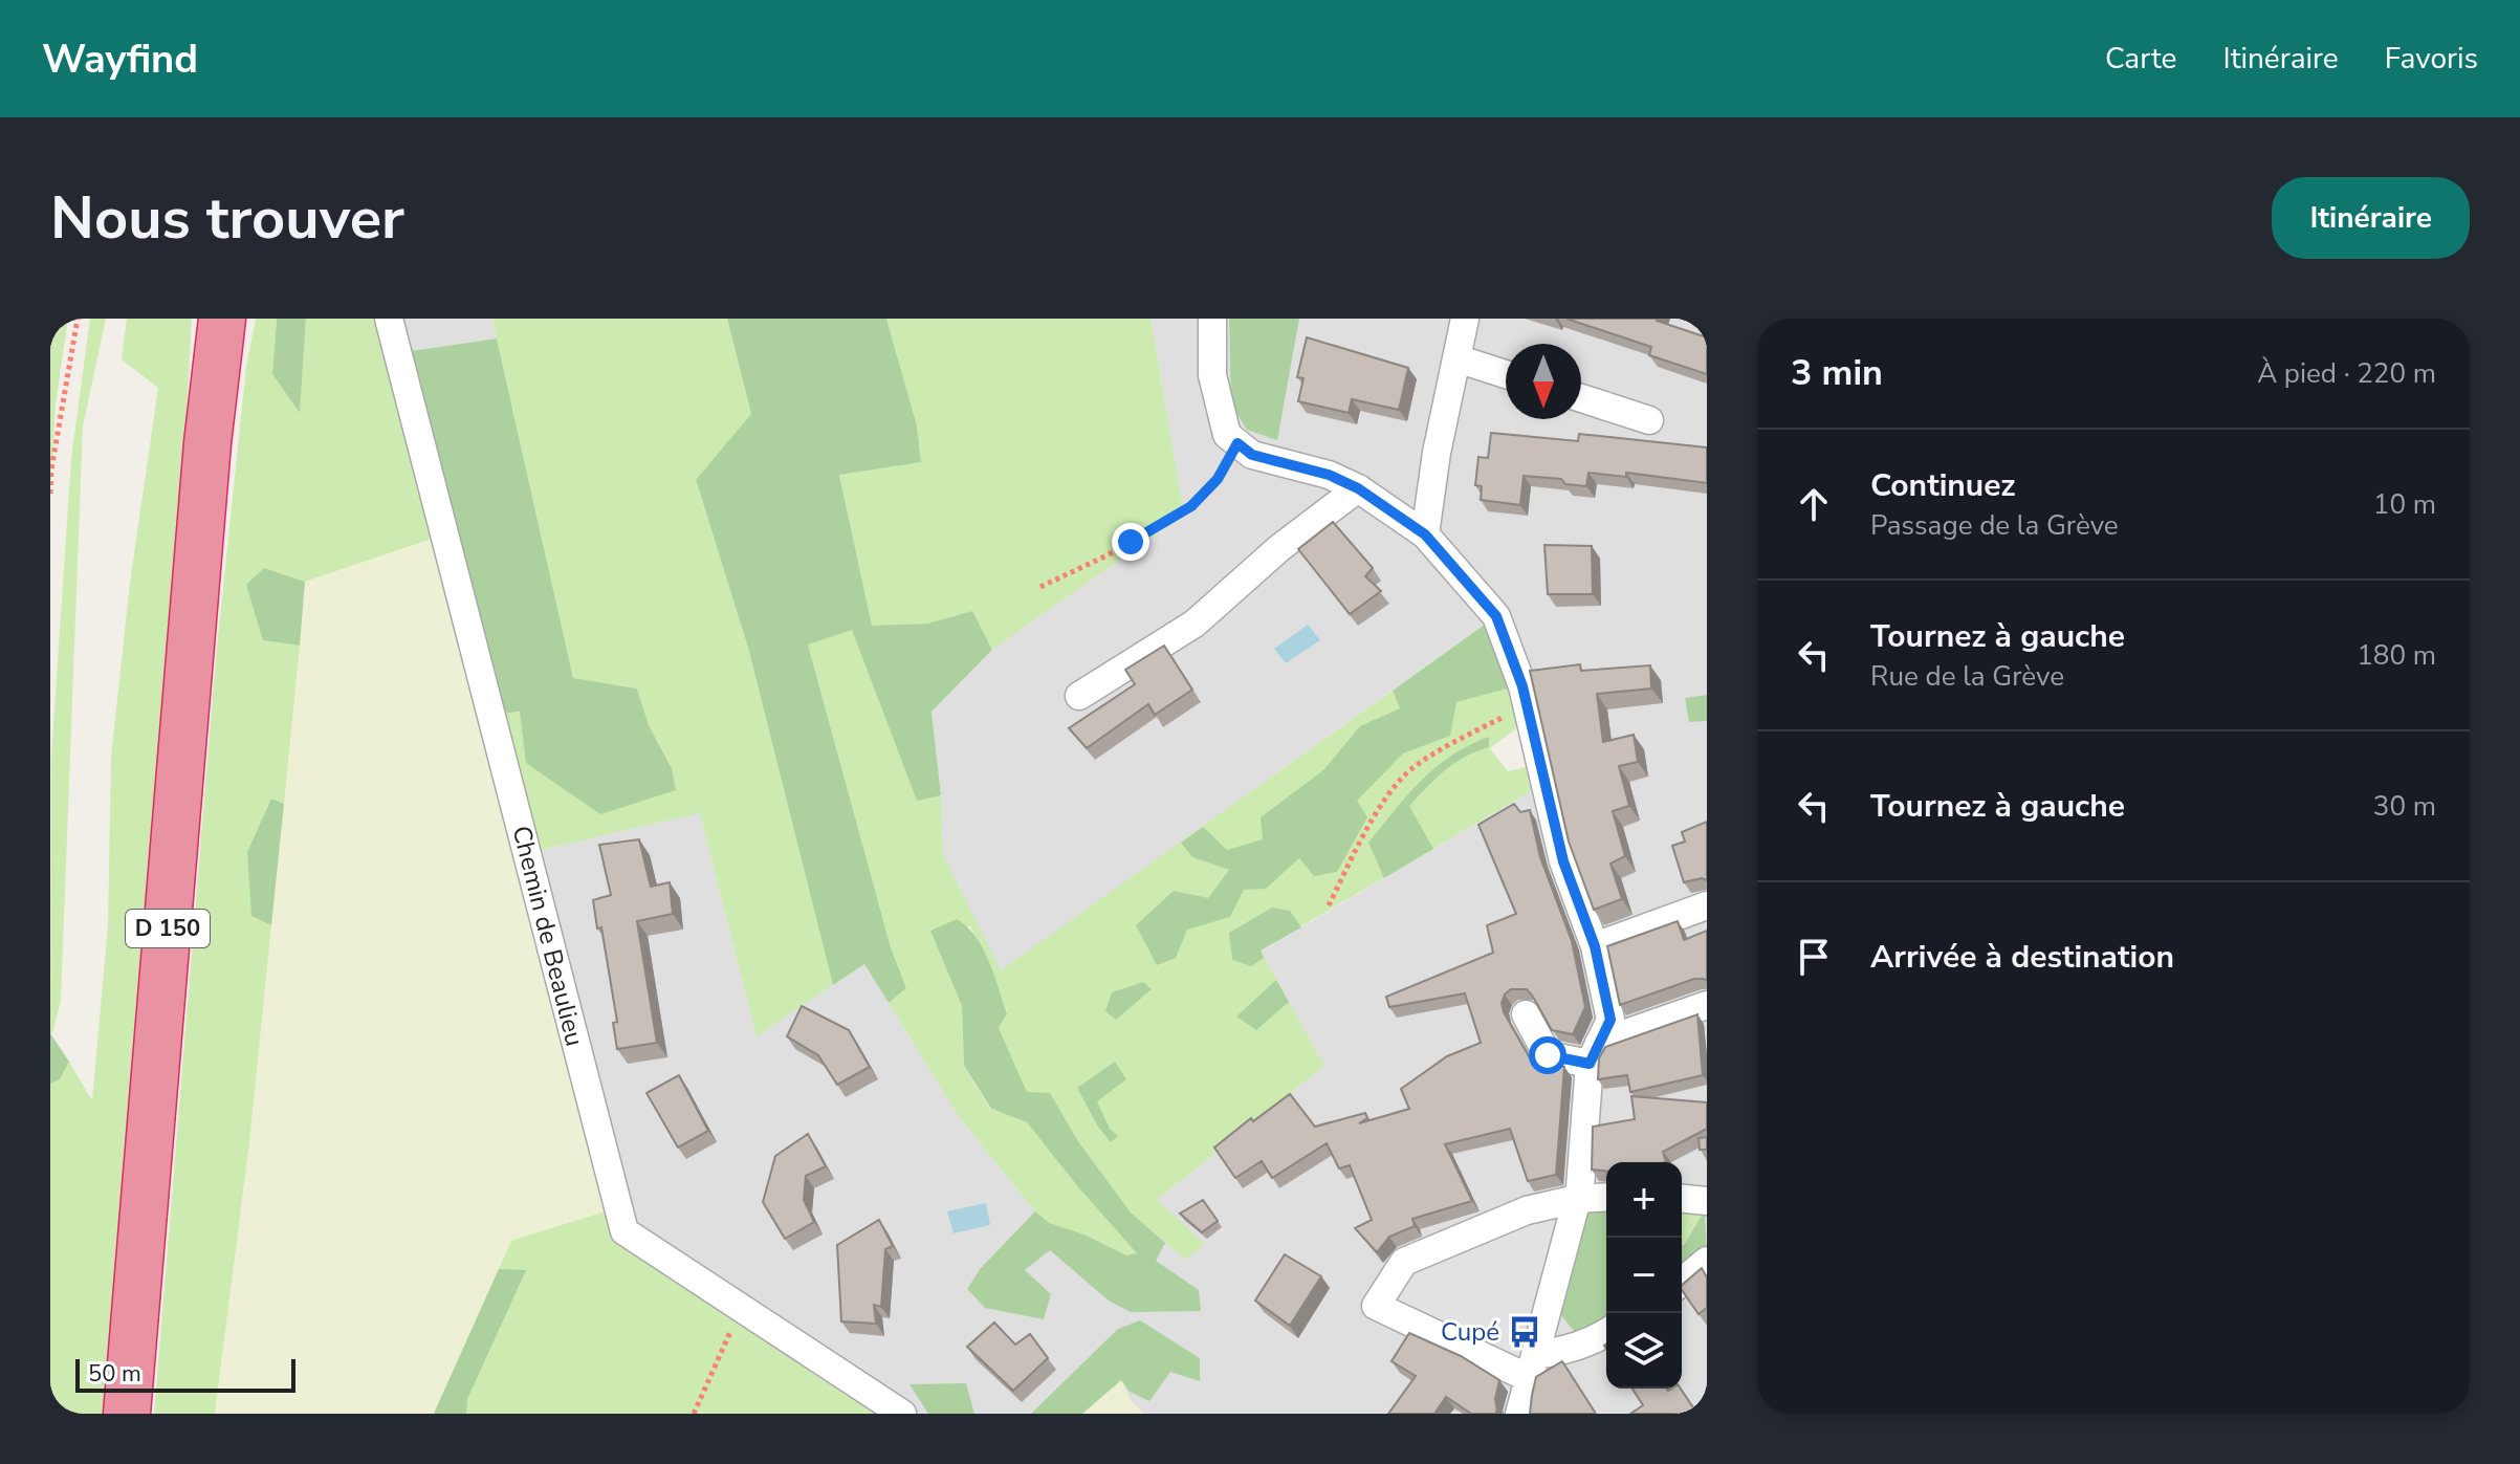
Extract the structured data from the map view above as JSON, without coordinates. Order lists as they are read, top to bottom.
{
  "streets": {
    "highway": ["D 150"],
    "street": ["Chemin de Beaulieu"]
  },
  "places": {
    "bus stop": ["Cupé"]
  },
  "scale_bar": "50 m",
  "north": "bottom",
  "page": {
    "header": "Wayfind",
    "nav": ["Carte", "Itinéraire", "Favoris"],
    "buttons": "Itinéraire",
    "title": "Nous trouver",
    "heading": ["3 min", "À pied · 220 m"],
    "list": [
      ["Continuez", "Passage de la Grève", "10 m"],
      ["Tournez à gauche", "Rue de la Grève", "180 m"],
      ["Tournez à gauche", "30 m"],
      "Arrivée à destination"
    ],
    "map_buttons": ["+", "−"],
    "scale": "50 m"
  }
}
